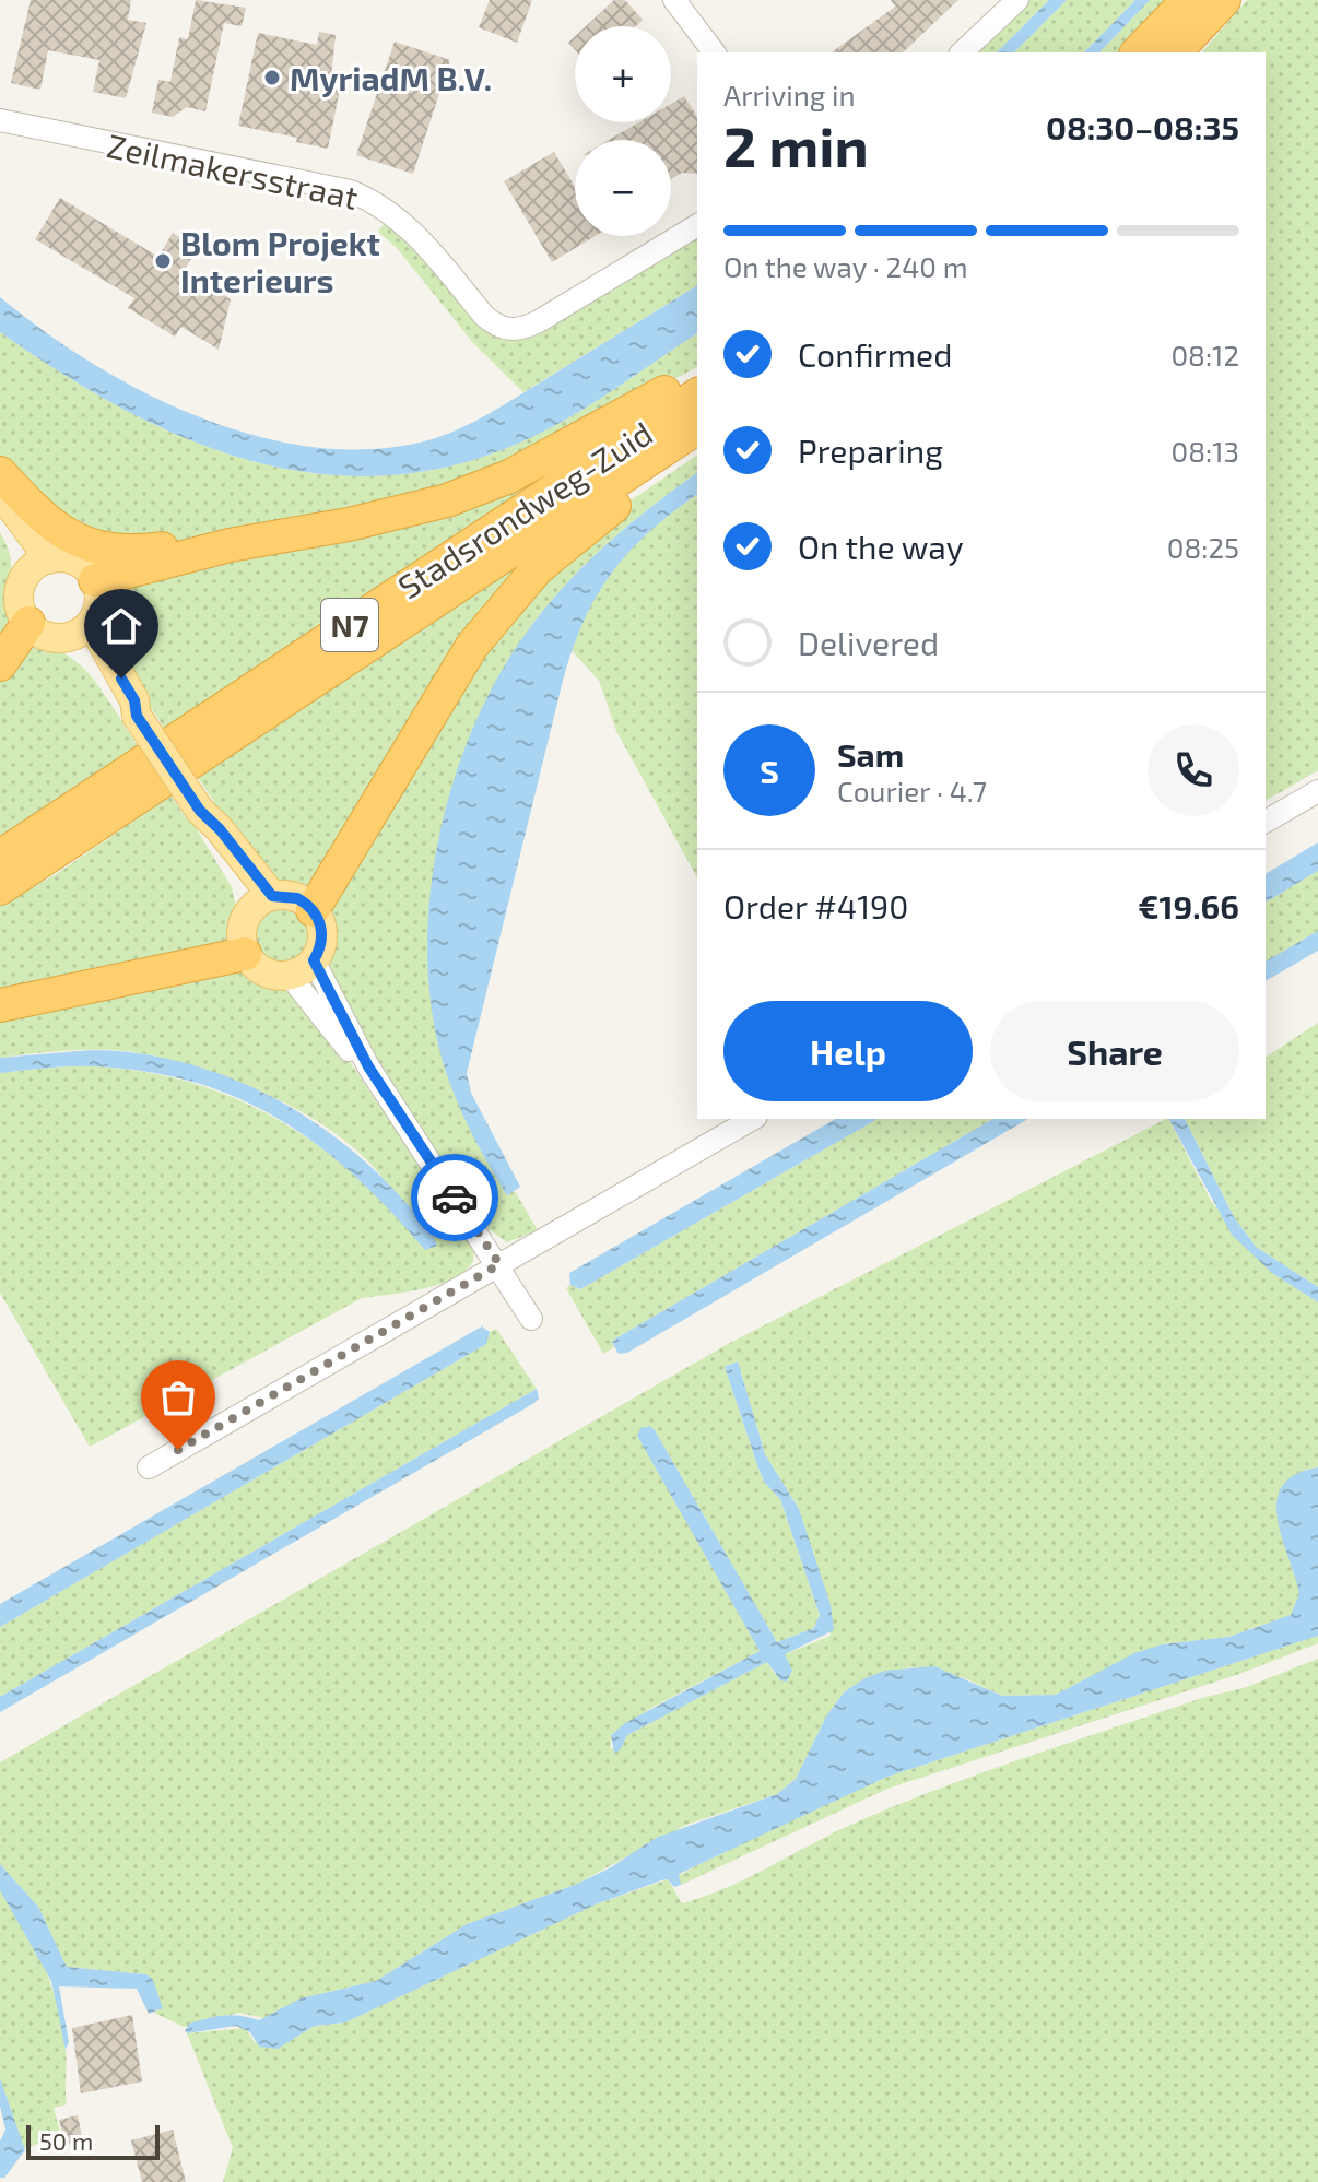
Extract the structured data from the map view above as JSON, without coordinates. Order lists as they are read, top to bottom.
{
  "streets": {
    "highway": ["Stadsrondweg-Zuid", "N7"],
    "street": ["Zeilmakersstraat"]
  },
  "places": ["MyriadM B.V.", "Blom Projekt Interieurs"],
  "scale_bar": "50 m",
  "page": {
    "map_buttons": ["+", "−"],
    "heading": ["2 min", "Arriving in", "08:30–08:35"],
    "panel": [
      "Sam",
      "Courier · 4.7",
      "Order #4190",
      "€19.66"
    ],
    "bar": "On the way · 240 m",
    "list": [
      ["Confirmed", "08:12"],
      ["Preparing", "08:13"],
      ["On the way", "08:25"],
      "Delivered"
    ],
    "round": "S",
    "buttons": ["Help", "Share"],
    "scale": "50 m"
  }
}
